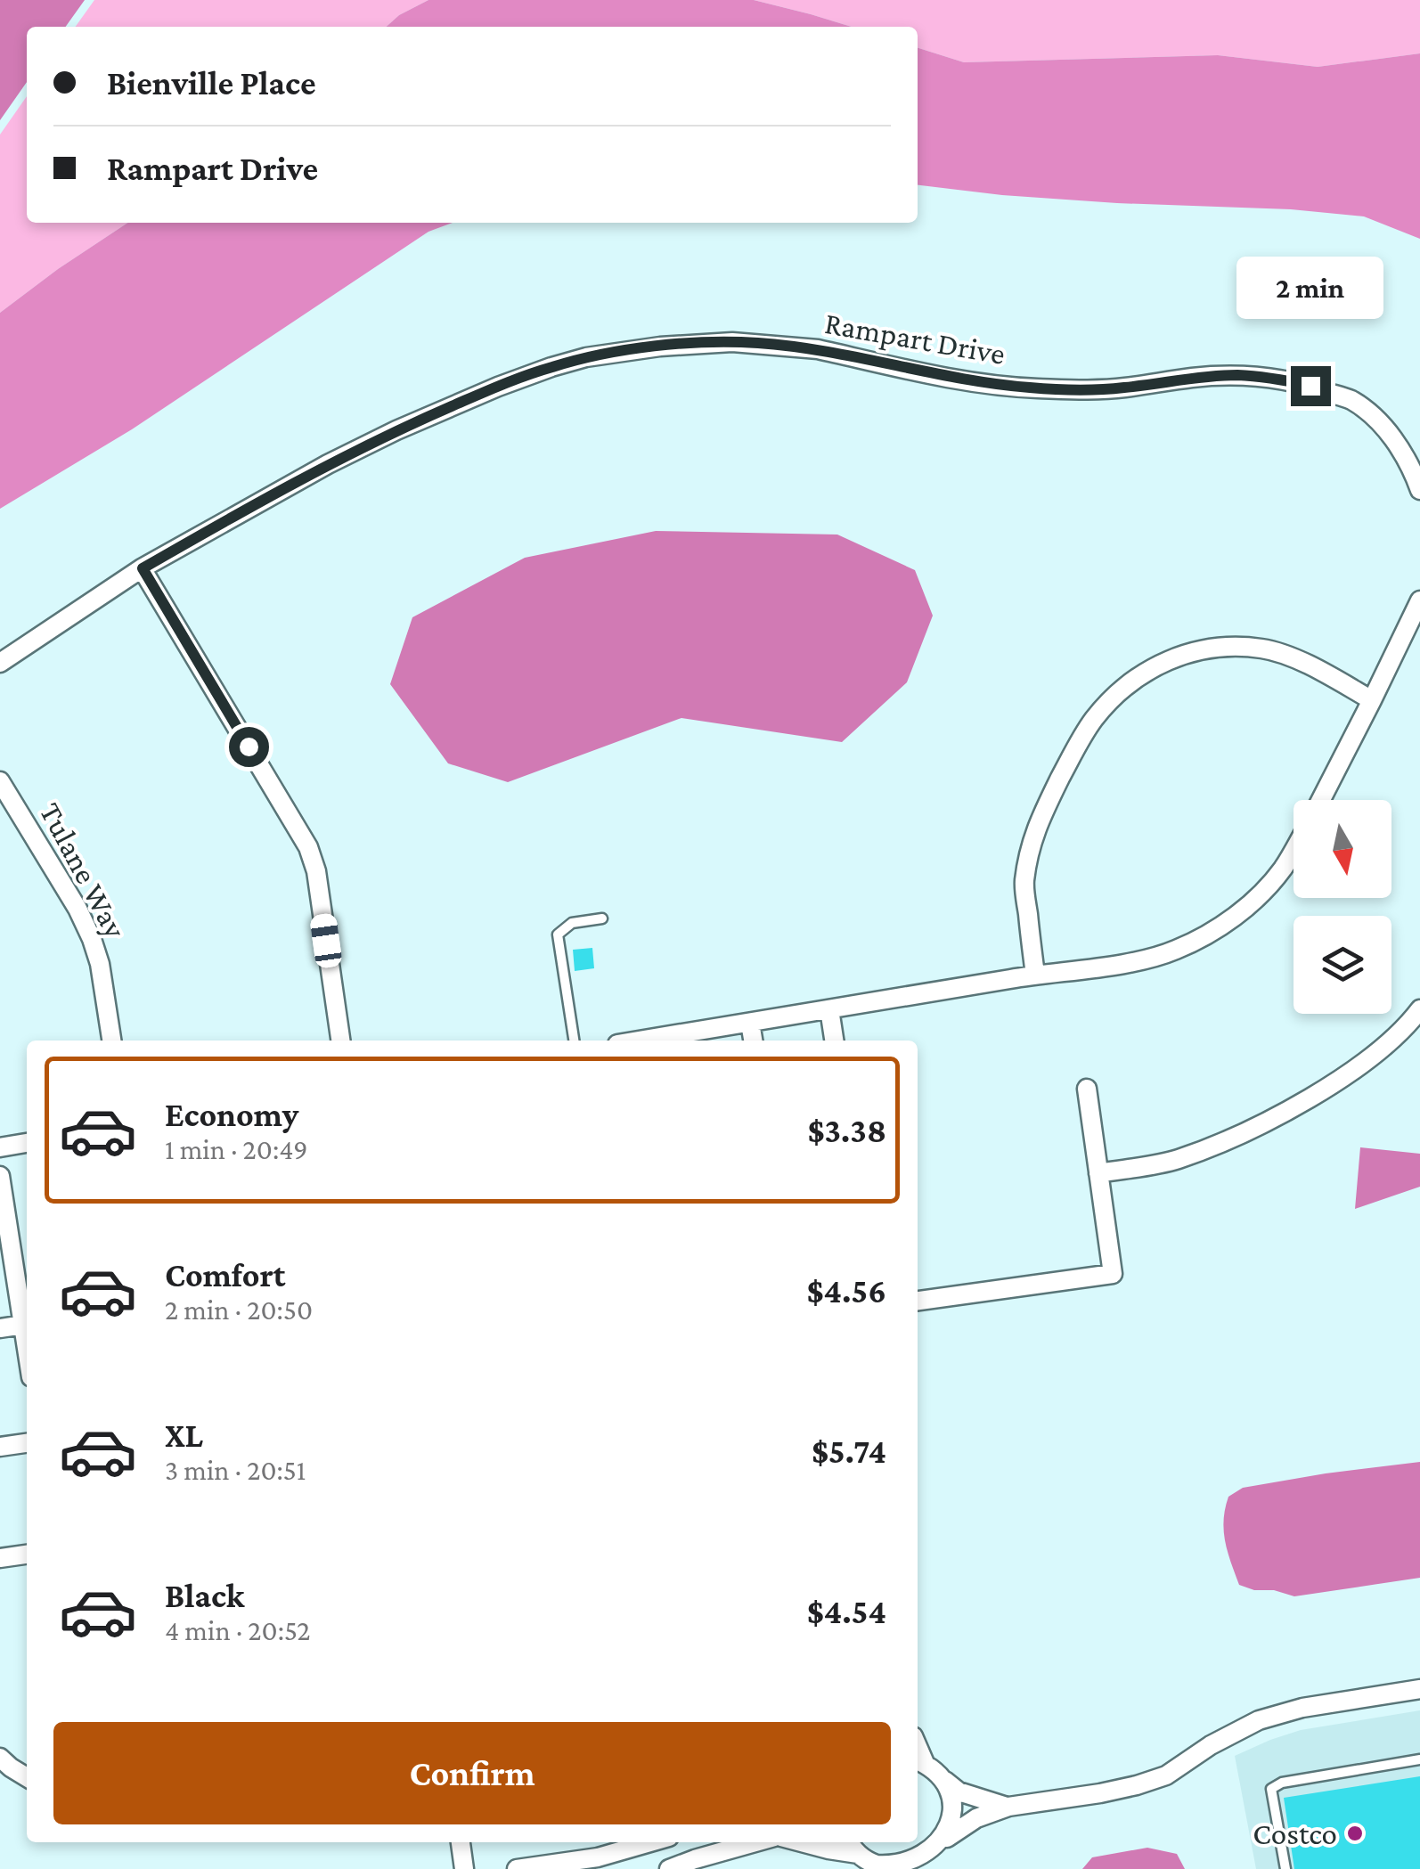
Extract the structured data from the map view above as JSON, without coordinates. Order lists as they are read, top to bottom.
{
  "streets": {
    "street": ["Rampart Drive", "Tulane Way"]
  },
  "places": ["Costco"],
  "north": "bottom",
  "page": {
    "banner": ["Bienville Place", "Rampart Drive"],
    "bubble": "2 min",
    "list": [
      {
        "name": "Economy",
        "note": "1 min · 20:49",
        "value": "$3.38"
      },
      {
        "name": "Comfort",
        "note": "2 min · 20:50",
        "value": "$4.56"
      },
      {
        "name": "XL",
        "note": "3 min · 20:51",
        "value": "$5.74"
      },
      {
        "name": "Black",
        "note": "4 min · 20:52",
        "value": "$4.54"
      }
    ],
    "buttons": "Confirm"
  }
}
